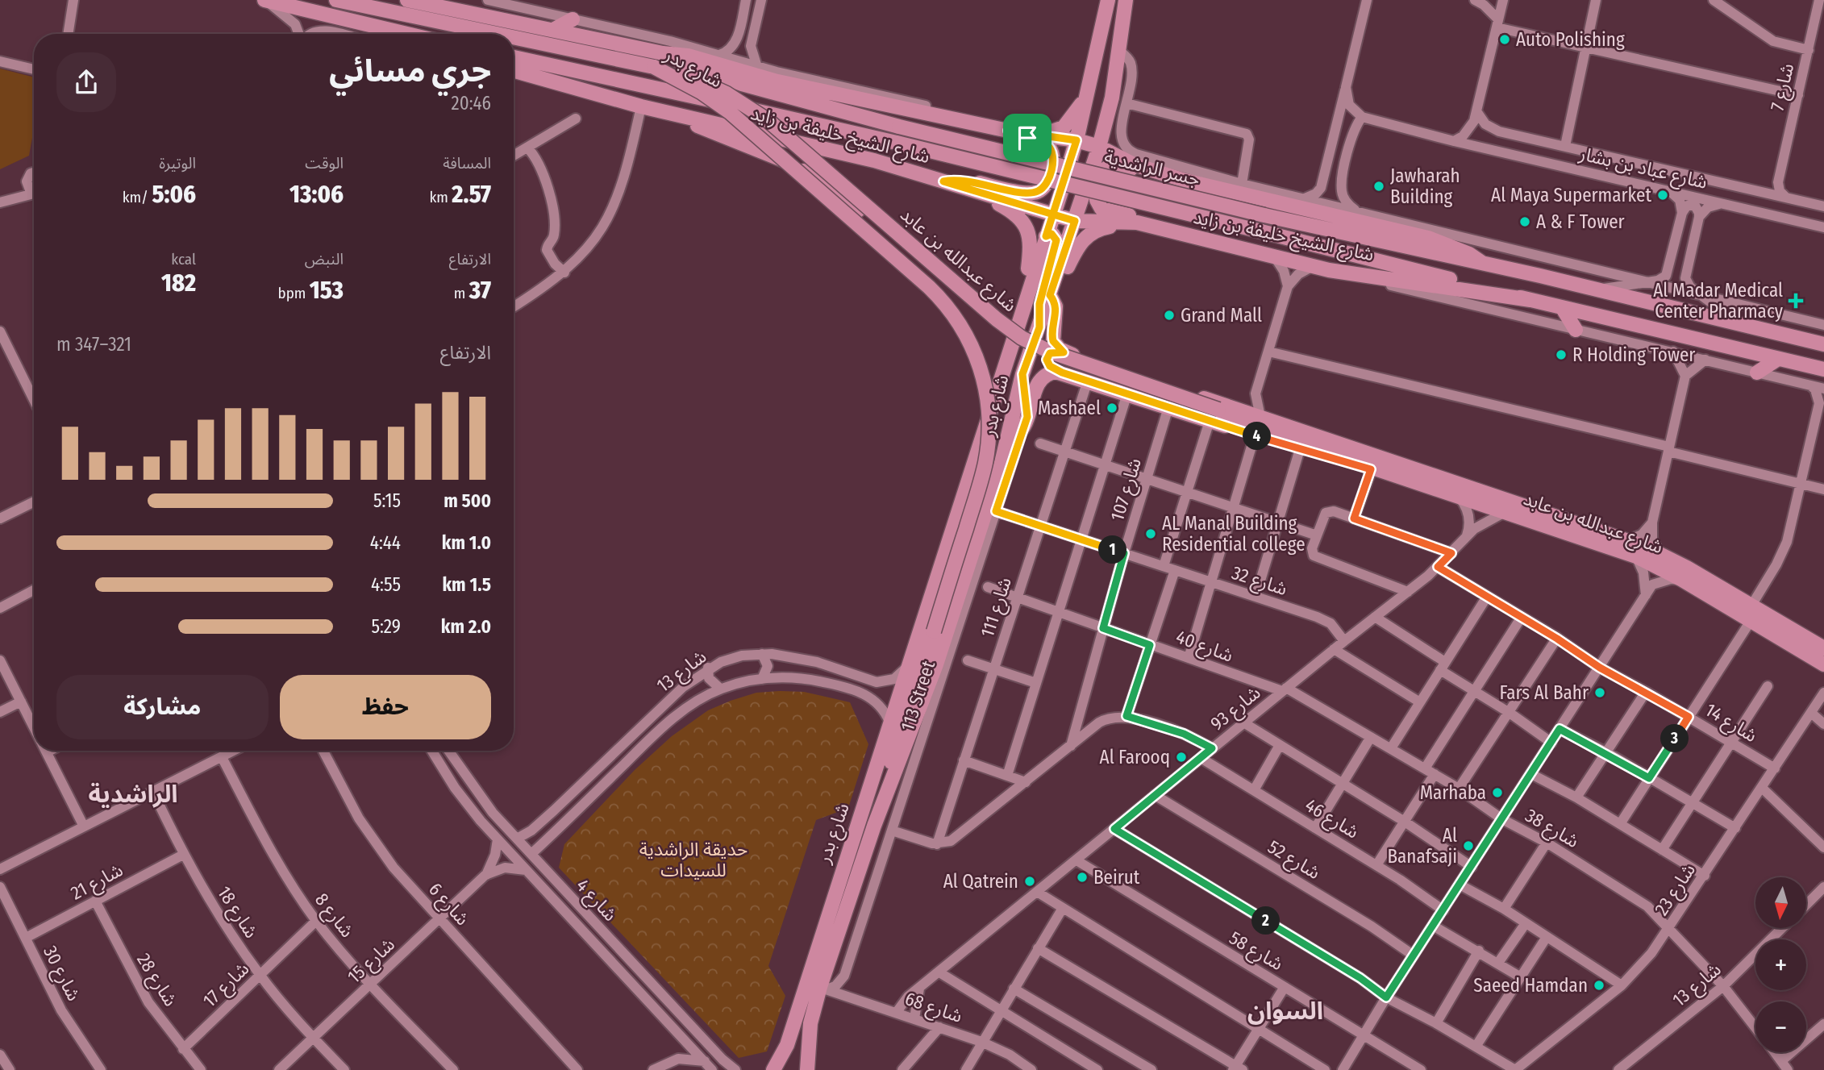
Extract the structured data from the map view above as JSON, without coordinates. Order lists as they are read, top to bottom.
{
  "streets": {
    "main road": [
      "شارع بدر",
      "شارع الشيخ خليفة بن زايد",
      "جسر الراشدية",
      "شارع عبدالله بن عابد"
    ],
    "street": [
      "شارع 7",
      "شارع عباد بن بشار",
      "شارع 107",
      "شارع 32",
      "شارع 111",
      "شارع 40",
      "شارع 13",
      "113 Street",
      "شارع 93",
      "شارع 14",
      "شارع 46",
      "شارع 38",
      "شارع 52",
      "شارع 21",
      "شارع 23",
      "شارع 4",
      "شارع 6",
      "شارع 18",
      "شارع 8",
      "شارع 58",
      "شارع 15",
      "شارع 30",
      "شارع 28",
      "شارع 17",
      "شارع 68"
    ]
  },
  "crossings": [
    ["شارع بدر", "شارع الشيخ خليفة بن زايد"],
    ["شارع بدر", "شارع عبدالله بن عابد"],
    ["شارع بدر", "شارع 13"],
    ["شارع بدر", "شارع 68"],
    ["شارع الشيخ خليفة بن زايد", "جسر الراشدية"],
    ["شارع الشيخ خليفة بن زايد", "شارع عبدالله بن عابد"],
    ["شارع عبدالله بن عابد", "شارع 107"],
    ["شارع عبدالله بن عابد", "شارع 111"],
    ["شارع عبدالله بن عابد", "شارع 93"],
    ["شارع 107", "شارع 32"],
    ["شارع 107", "شارع 40"],
    ["شارع 32", "شارع 111"],
    ["شارع 32", "113 Street"],
    ["شارع 32", "شارع 93"],
    ["شارع 111", "شارع 40"],
    ["شارع 40", "شارع 93"],
    ["شارع 40", "شارع 38"],
    ["شارع 13", "شارع 38"],
    ["شارع 13", "شارع 4"],
    ["شارع 93", "شارع 14"],
    ["شارع 93", "شارع 46"],
    ["شارع 93", "شارع 38"],
    ["شارع 93", "شارع 52"],
    ["شارع 93", "شارع 58"],
    ["شارع 93", "شارع 68"],
    ["شارع 14", "شارع 23"],
    ["شارع 38", "شارع 23"],
    ["شارع 21", "شارع 18"],
    ["شارع 21", "شارع 30"],
    ["شارع 21", "شارع 28"],
    ["شارع 4", "شارع 15"],
    ["شارع 6", "شارع 15"],
    ["شارع 18", "شارع 15"],
    ["شارع 18", "شارع 17"],
    ["شارع 8", "شارع 15"],
    ["شارع 8", "شارع 17"],
    ["شارع 28", "شارع 17"]
  ],
  "districts": ["الراشدية", "السوان"],
  "parks": ["حديقة الراشدية للسيدات"],
  "places": {
    "other": [
      "Auto Polishing",
      "Jawharah Building",
      "Al Maya Supermarket",
      "A & F Tower",
      "Grand Mall",
      "R Holding Tower",
      "Mashael",
      "AL Manal Building Residential college",
      "Fars Al Bahr",
      "Al Farooq",
      "Marhaba",
      "Al Banafsaji",
      "Beirut",
      "Al Qatrein",
      "Saeed Hamdan"
    ],
    "health": ["Al Madar Medical Center Pharmacy"]
  },
  "north": "bottom",
  "page": {
    "heading": ["جري مسائي", "20:46"],
    "stats": [
      ["المسافة", "2.57 km"],
      ["الوقت", "13:06"],
      ["الوتيرة", "5:06 /km"],
      ["الارتفاع", "37 m"],
      ["النبض", "153 bpm"],
      ["kcal", "182"]
    ],
    "chart": ["الارتفاع", "321–347 m"],
    "pins": [
      "4",
      "1",
      "3",
      "2"
    ],
    "list": [
      {
        "name": "500 m",
        "note": "5:15"
      },
      {
        "name": "1.0 km",
        "note": "4:44"
      },
      {
        "name": "1.5 km",
        "note": "4:55"
      },
      {
        "name": "2.0 km",
        "note": "5:29"
      }
    ],
    "buttons": ["حفظ", "مشاركة"],
    "map_buttons": ["+", "−"]
  }
}
